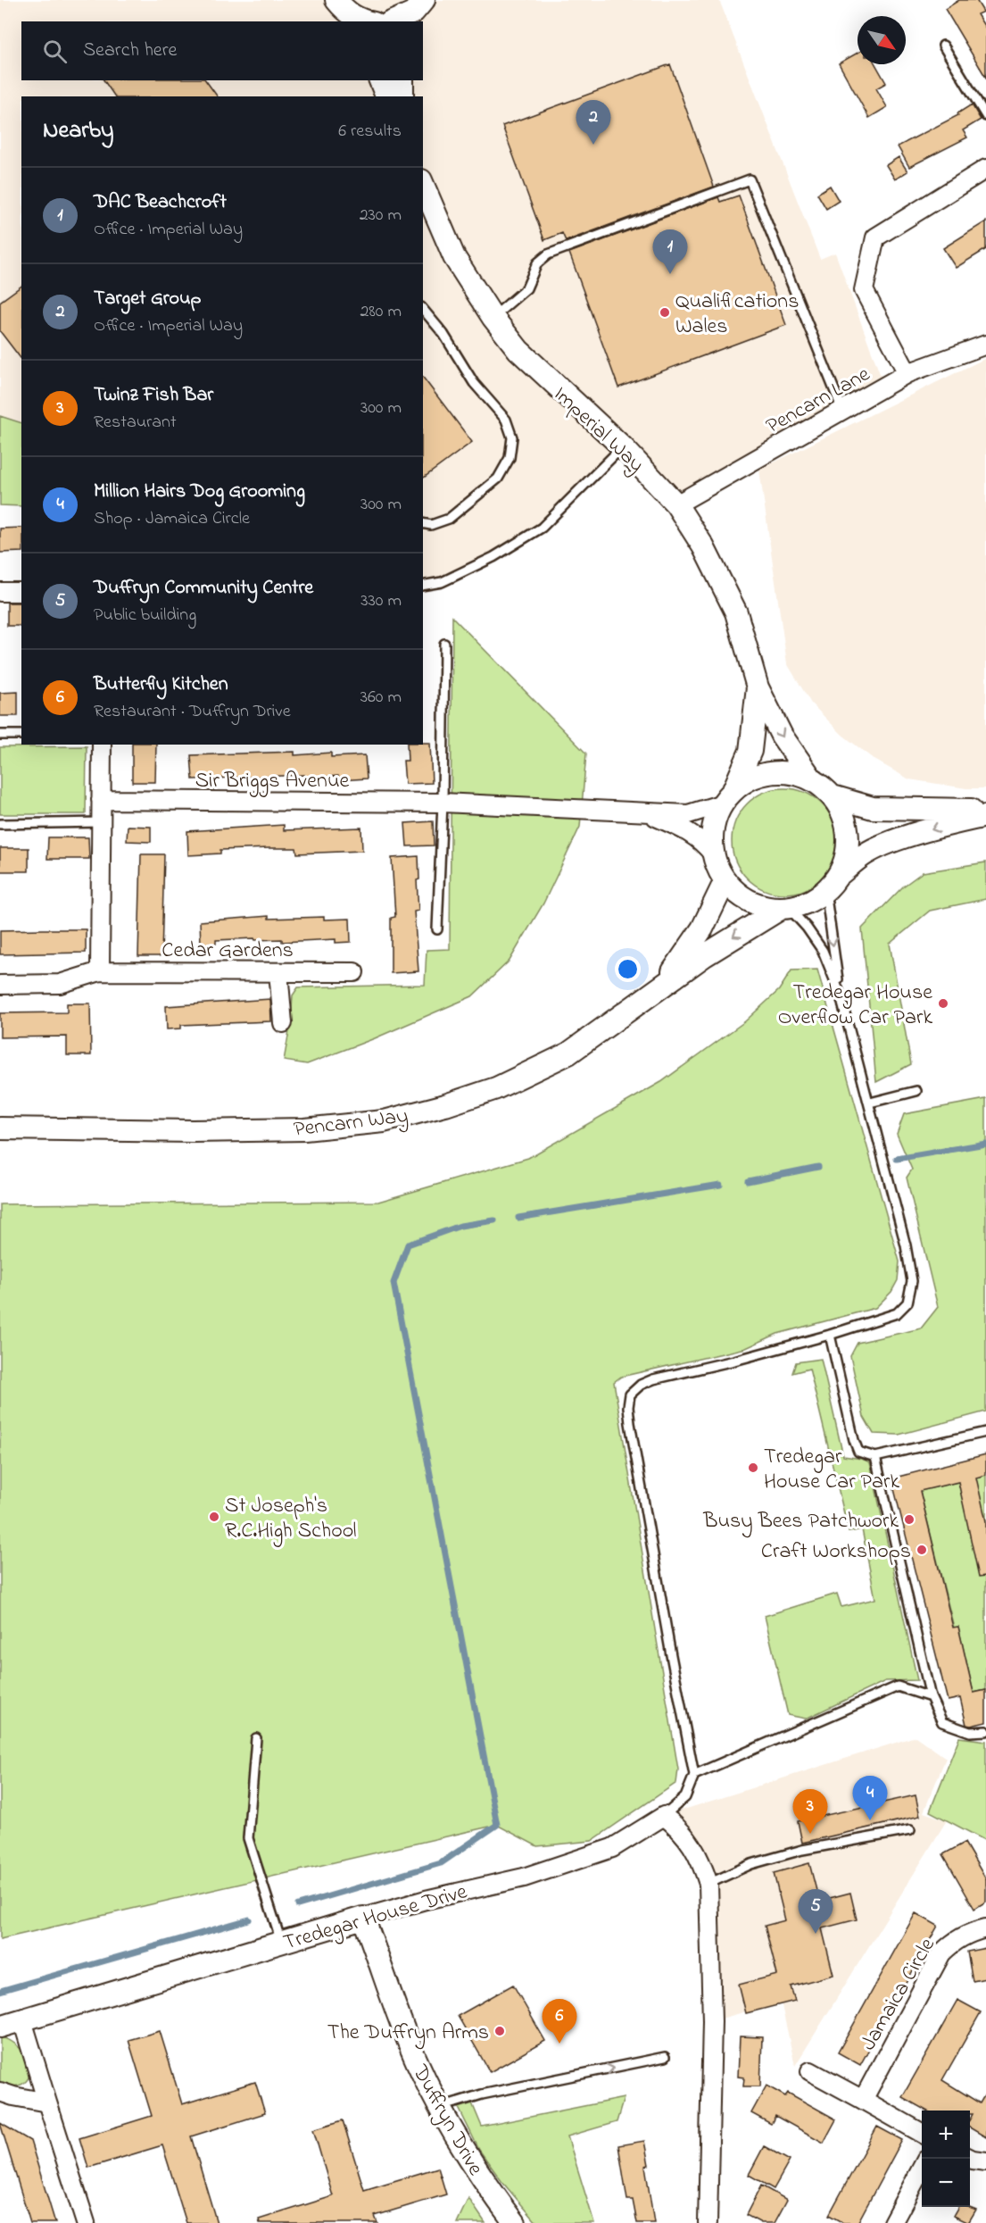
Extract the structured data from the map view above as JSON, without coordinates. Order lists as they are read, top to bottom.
{
  "streets": {
    "street": [
      "Pencarn Lane",
      "Imperial Way",
      "Sir Briggs Avenue",
      "Cedar Gardens",
      "Pencarn Way",
      "Tredegar House Drive",
      "Jamaica Circle",
      "Duffryn Drive"
    ]
  },
  "crossings": [
    ["Pencarn Lane", "Imperial Way"],
    ["Imperial Way", "Sir Briggs Avenue"],
    ["Imperial Way", "Pencarn Way"],
    ["Sir Briggs Avenue", "Pencarn Way"],
    ["Tredegar House Drive", "Duffryn Drive"]
  ],
  "places": [
    "Qualifications Wales",
    "Tredegar House Overflow Car Park",
    "Tredegar House Car Park",
    "St Joseph's R.C.High School",
    "Busy Bees Patchwork",
    "Craft Workshops",
    "The Duffryn Arms"
  ],
  "north": "bottom right",
  "page": {
    "search": "Search here",
    "heading": ["Nearby", "6 results"],
    "pins": [
      "2",
      "1",
      "4",
      "3",
      "5",
      "6"
    ],
    "list": [
      {
        "mark": "1",
        "name": "DAC Beachcroft",
        "note": "Office · Imperial Way",
        "value": "230 m"
      },
      {
        "mark": "2",
        "name": "Target Group",
        "note": "Office · Imperial Way",
        "value": "280 m"
      },
      {
        "mark": "3",
        "name": "Twinz Fish Bar",
        "note": "Restaurant",
        "value": "300 m"
      },
      {
        "mark": "4",
        "name": "Million Hairs Dog Grooming",
        "note": "Shop · Jamaica Circle",
        "value": "300 m"
      },
      {
        "mark": "5",
        "name": "Duffryn Community Centre",
        "note": "Public building",
        "value": "330 m"
      },
      {
        "mark": "6",
        "name": "Butterfly Kitchen",
        "note": "Restaurant · Duffryn Drive",
        "value": "360 m"
      }
    ],
    "map_buttons": ["+", "−"]
  }
}
